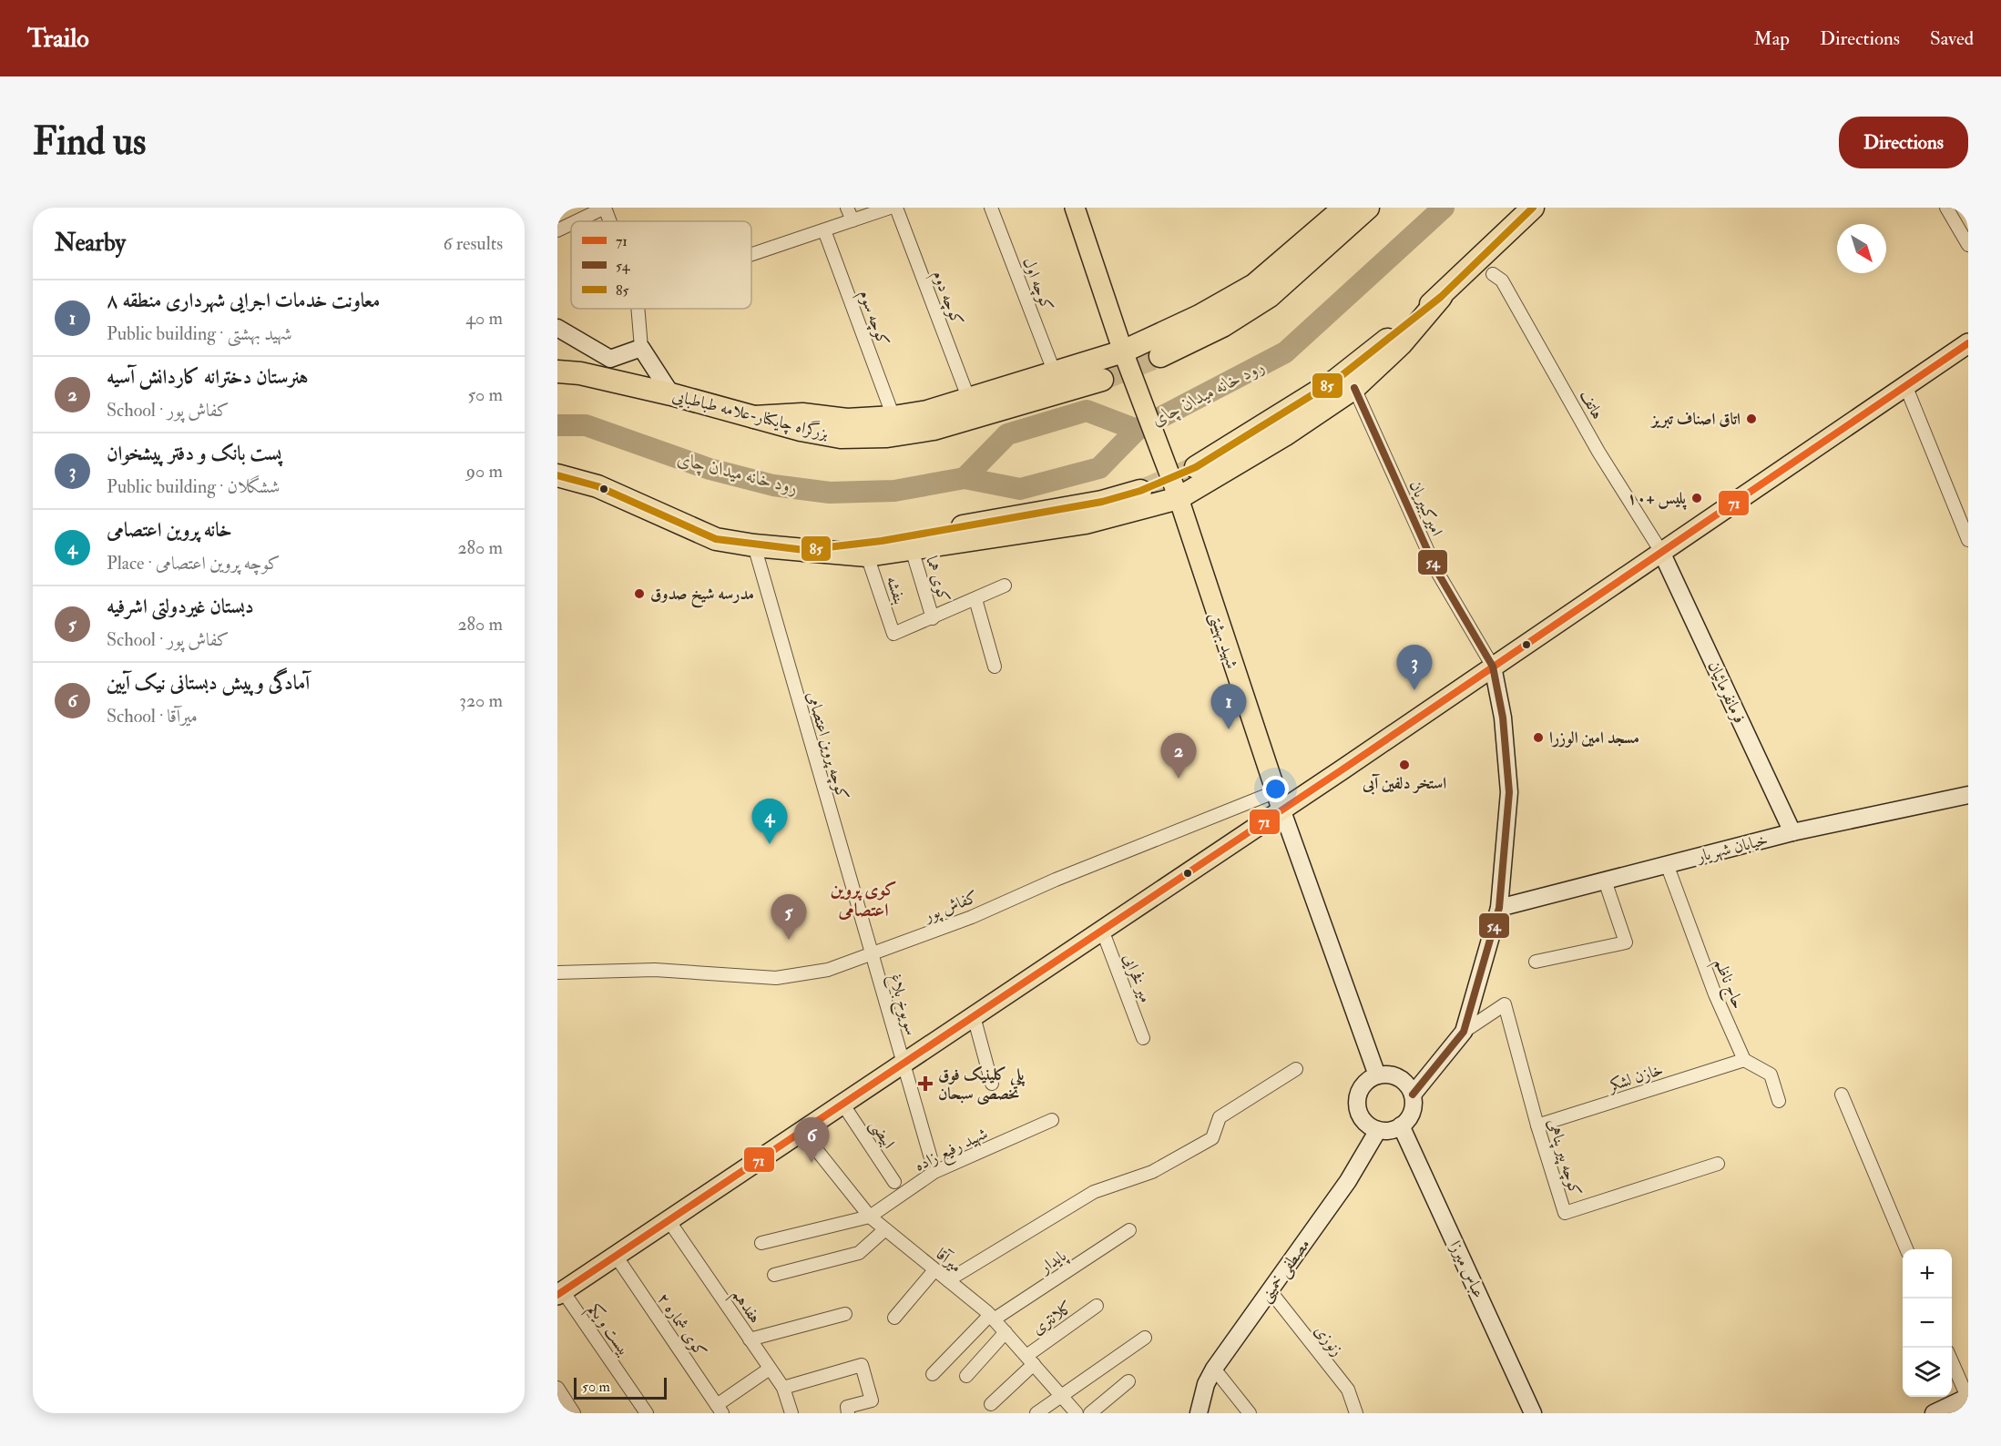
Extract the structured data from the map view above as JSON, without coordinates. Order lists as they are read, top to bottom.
{
  "streets": {
    "highway": ["بزرگراه چایکنار-علامه طباطبایی"],
    "main road": ["شهید بهشتى"],
    "street": [
      "کوچه اول",
      "کوچه دوم",
      "کوچه سوم",
      "هاتف",
      "امیرکبیریان",
      "کوی هما",
      "بنفشه",
      "فرمانفرمائیان",
      "کوچه پروین اعتصامی",
      "خیابان شهریار",
      "کفاش پور",
      "میر فخرایی",
      "حاج ناظم",
      "سویوخ بلاغ",
      "خازن لشکر",
      "ابیضی",
      "شهید رفیع زاده",
      "کوچه پیر پناهی",
      "میرآقا",
      "پایدار",
      "عباس میرزا",
      "مصطفی خمینی",
      "هفدهم",
      "کلانتری",
      "کوی شماره ۲",
      "بیست و یکم",
      "زنوزی"
    ]
  },
  "crossings": [
    ["هاتف", "فرمانفرمائیان"],
    ["کوی هما", "بنفشه"],
    ["شهید بهشتى", "کفاش پور"],
    ["فرمانفرمائیان", "خیابان شهریار"],
    ["کوچه پروین اعتصامی", "کفاش پور"],
    ["کوچه پروین اعتصامی", "سویوخ بلاغ"],
    ["خیابان شهریار", "حاج ناظم"],
    ["کفاش پور", "سویوخ بلاغ"],
    ["حاج ناظم", "خازن لشکر"],
    ["خازن لشکر", "کوچه پیر پناهی"],
    ["شهید رفیع زاده", "میرآقا"],
    ["میرآقا", "پایدار"],
    ["میرآقا", "کلانتری"],
    ["عباس میرزا", "مصطفی خمینی"],
    ["مصطفی خمینی", "زنوزی"]
  ],
  "districts": ["کوی پروین اعتصامی"],
  "water": ["رود خانه میدان چای"],
  "places": {
    "other": [
      "اتاق اصناف تبریز",
      "پلیس +۱۰",
      "مدرسه شیخ صدوق",
      "مسجد امین الوزرا",
      "استخر دلفین آبی"
    ],
    "health": ["پلی کلینیک فوق تخصصی سبحان"]
  },
  "lines": ["transit line 85", "transit line 71", "transit line 54"],
  "legend": ["71", "54", "85"],
  "scale_bar": "50 m",
  "north": "bottom right",
  "page": {
    "header": "Trailo",
    "nav": ["Map", "Directions", "Saved"],
    "buttons": "Directions",
    "title": "Find us",
    "heading": ["Nearby", "6 results"],
    "list": [
      {
        "mark": "1",
        "name": "معاونت خدمات اجرایی شهرداری منطقه ۸",
        "note": "Public building · شهید بهشتى",
        "value": "40 m"
      },
      {
        "mark": "2",
        "name": "هنرستان دخترانه کاردانش آسیه",
        "note": "School · کفاش پور",
        "value": "50 m"
      },
      {
        "mark": "3",
        "name": "پست بانک و دفتر پیشخوان",
        "note": "Public building · ششگلان",
        "value": "90 m"
      },
      {
        "mark": "4",
        "name": "خانه پروین اعتصامی",
        "note": "Place · کوچه پروین اعتصامی",
        "value": "280 m"
      },
      {
        "mark": "5",
        "name": "دبستان غیردولتی اشرفیه",
        "note": "School · کفاش پور",
        "value": "280 m"
      },
      {
        "mark": "6",
        "name": "آمادگی وپیش دبستانی نیک آیین",
        "note": "School · میرآقا",
        "value": "320 m"
      }
    ],
    "pins": [
      "3",
      "1",
      "2",
      "4",
      "5",
      "6"
    ],
    "map_buttons": ["+", "−"],
    "scale": "50 m"
  }
}
